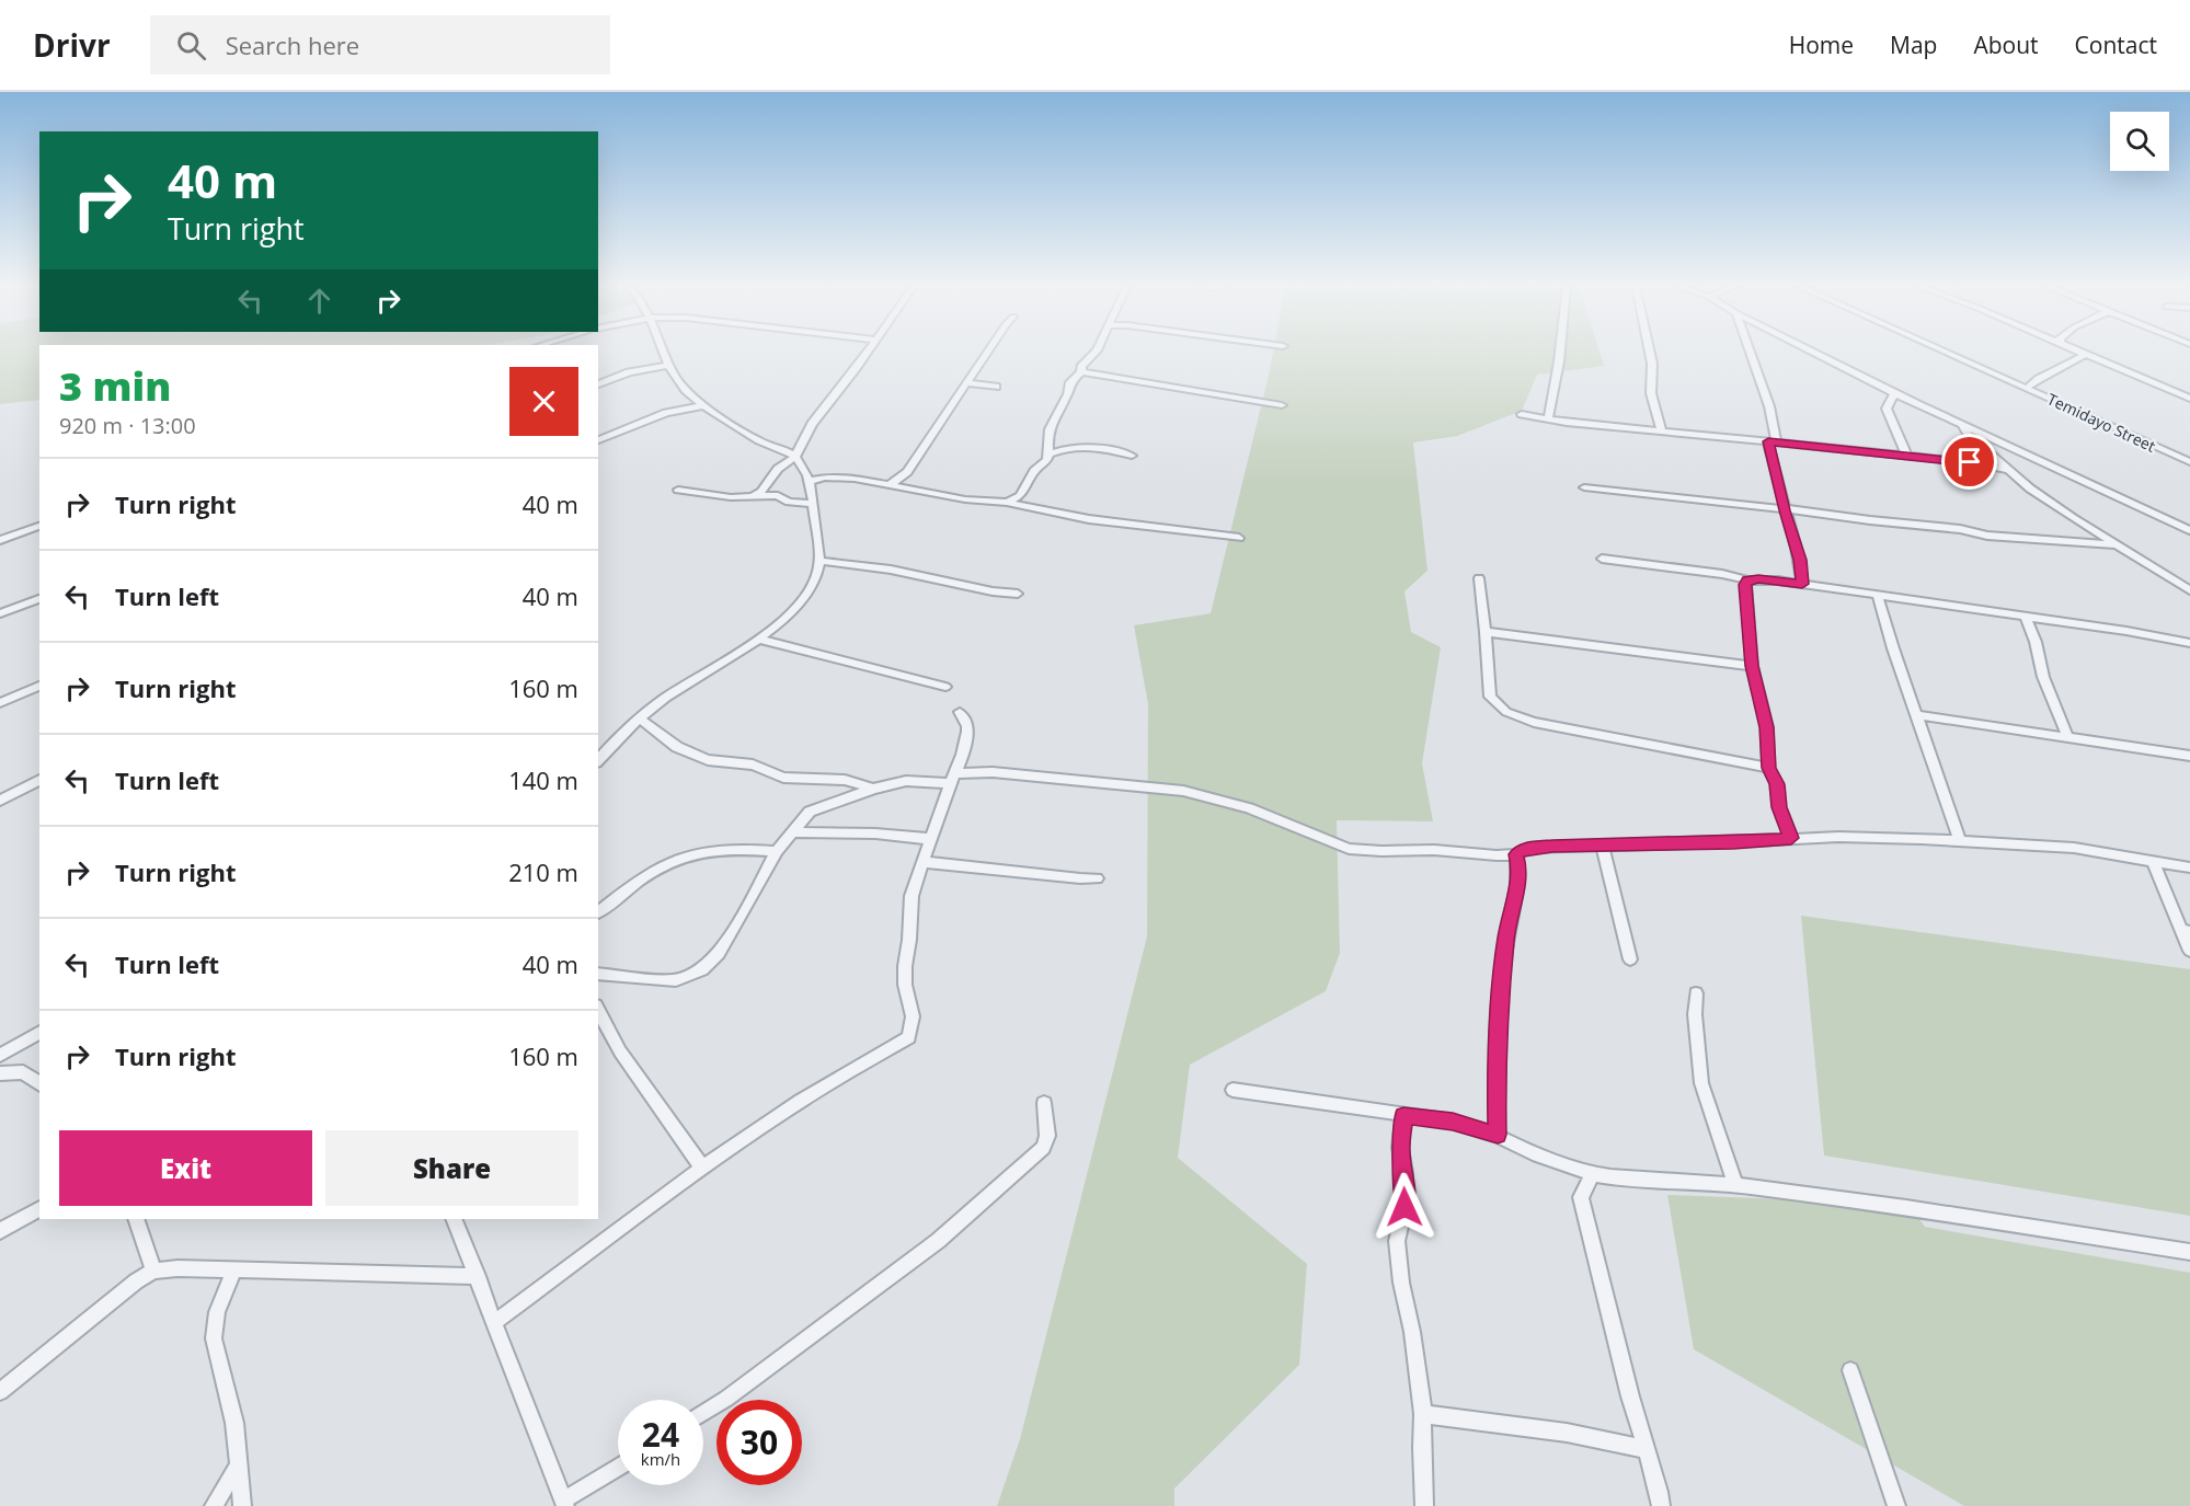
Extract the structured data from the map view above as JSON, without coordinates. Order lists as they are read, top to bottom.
{
  "streets": {
    "street": ["Temidayo Street"]
  },
  "page": {
    "header": "Drivr",
    "search": "Search here",
    "nav": [
      "Home",
      "Map",
      "About",
      "Contact"
    ],
    "turn": ["40 m", "Turn right"],
    "heading": ["3 min", "920 m · 13:00"],
    "list": [
      {
        "name": "Turn right",
        "value": "40 m"
      },
      {
        "name": "Turn left",
        "value": "40 m"
      },
      {
        "name": "Turn right",
        "value": "160 m"
      },
      {
        "name": "Turn left",
        "value": "140 m"
      },
      {
        "name": "Turn right",
        "value": "210 m"
      },
      {
        "name": "Turn left",
        "value": "40 m"
      },
      {
        "name": "Turn right",
        "value": "160 m"
      }
    ],
    "buttons": ["Exit", "Share"],
    "speed": "24 km/h",
    "limit": "30"
  }
}
